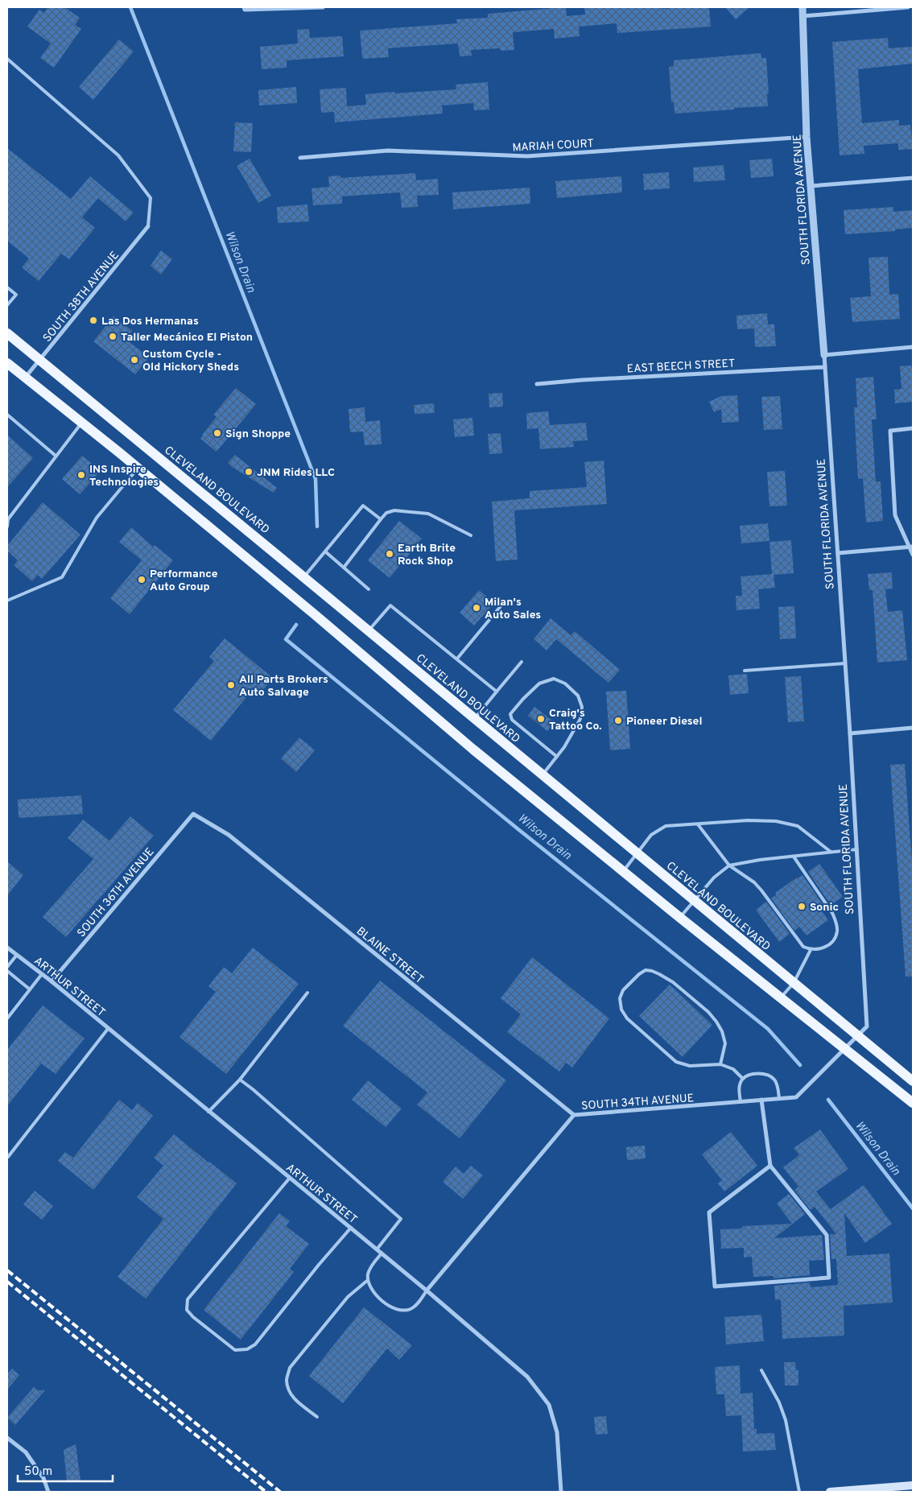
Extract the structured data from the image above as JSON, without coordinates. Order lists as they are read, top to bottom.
{
  "streets": {
    "main road": ["CLEVELAND BOULEVARD"],
    "street": [
      "MARIAH COURT",
      "SOUTH FLORIDA AVENUE",
      "SOUTH 38TH AVENUE",
      "EAST BEECH STREET",
      "SOUTH 36TH AVENUE",
      "BLAINE STREET",
      "ARTHUR STREET",
      "SOUTH 34TH AVENUE"
    ]
  },
  "crossings": [
    ["MARIAH COURT", "SOUTH FLORIDA AVENUE"],
    ["SOUTH FLORIDA AVENUE", "EAST BEECH STREET"],
    ["SOUTH FLORIDA AVENUE", "CLEVELAND BOULEVARD"],
    ["SOUTH FLORIDA AVENUE", "SOUTH 34TH AVENUE"],
    ["SOUTH 38TH AVENUE", "CLEVELAND BOULEVARD"],
    ["CLEVELAND BOULEVARD", "SOUTH 34TH AVENUE"],
    ["SOUTH 36TH AVENUE", "BLAINE STREET"],
    ["SOUTH 36TH AVENUE", "ARTHUR STREET"],
    ["BLAINE STREET", "SOUTH 34TH AVENUE"],
    ["ARTHUR STREET", "SOUTH 34TH AVENUE"]
  ],
  "water": ["Wilson Drain"],
  "places": [
    "Las Dos Hermanas",
    "Taller Mecánico El Piston",
    "Custom Cycle - Old Hickory Sheds",
    "Sign Shoppe",
    "JNM Rides LLC",
    "INS Inspire Technologies",
    "Earth Brite Rock Shop",
    "Performance Auto Group",
    "Milan's Auto Sales",
    "All Parts Brokers Auto Salvage",
    "Craig's Tattoo Co.",
    "Pioneer Diesel",
    "Sonic"
  ],
  "scale_bar": "50 m"
}
